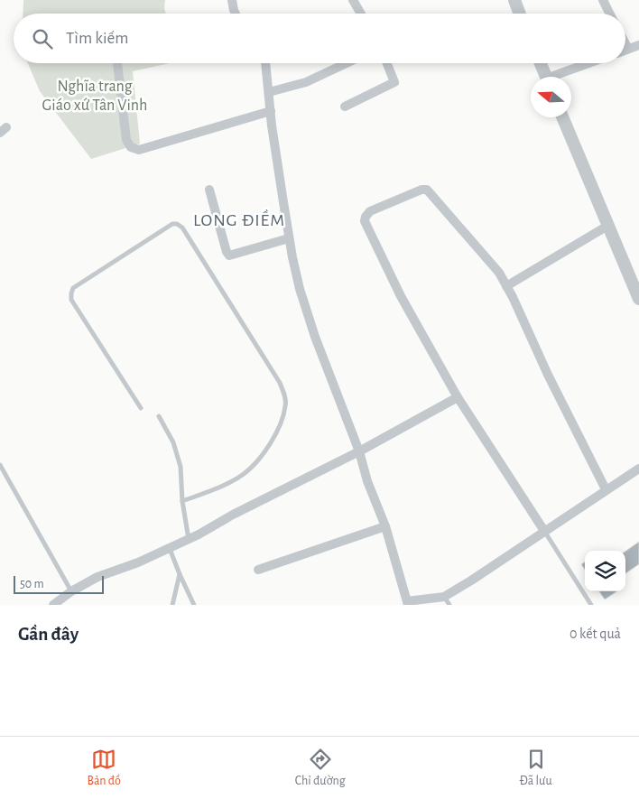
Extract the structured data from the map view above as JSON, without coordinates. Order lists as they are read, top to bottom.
{
  "districts": ["LONG ĐIỀM"],
  "parks": ["Nghĩa trang Giáo xứ Tân Vinh"],
  "scale_bar": "50 m",
  "north": "left",
  "page": {
    "search": "Tìm kiếm",
    "scale": "50 m",
    "heading": ["Gần đây", "0 kết quả"],
    "nav": ["Bản đồ", "Chỉ đường", "Đã lưu"]
  }
}
